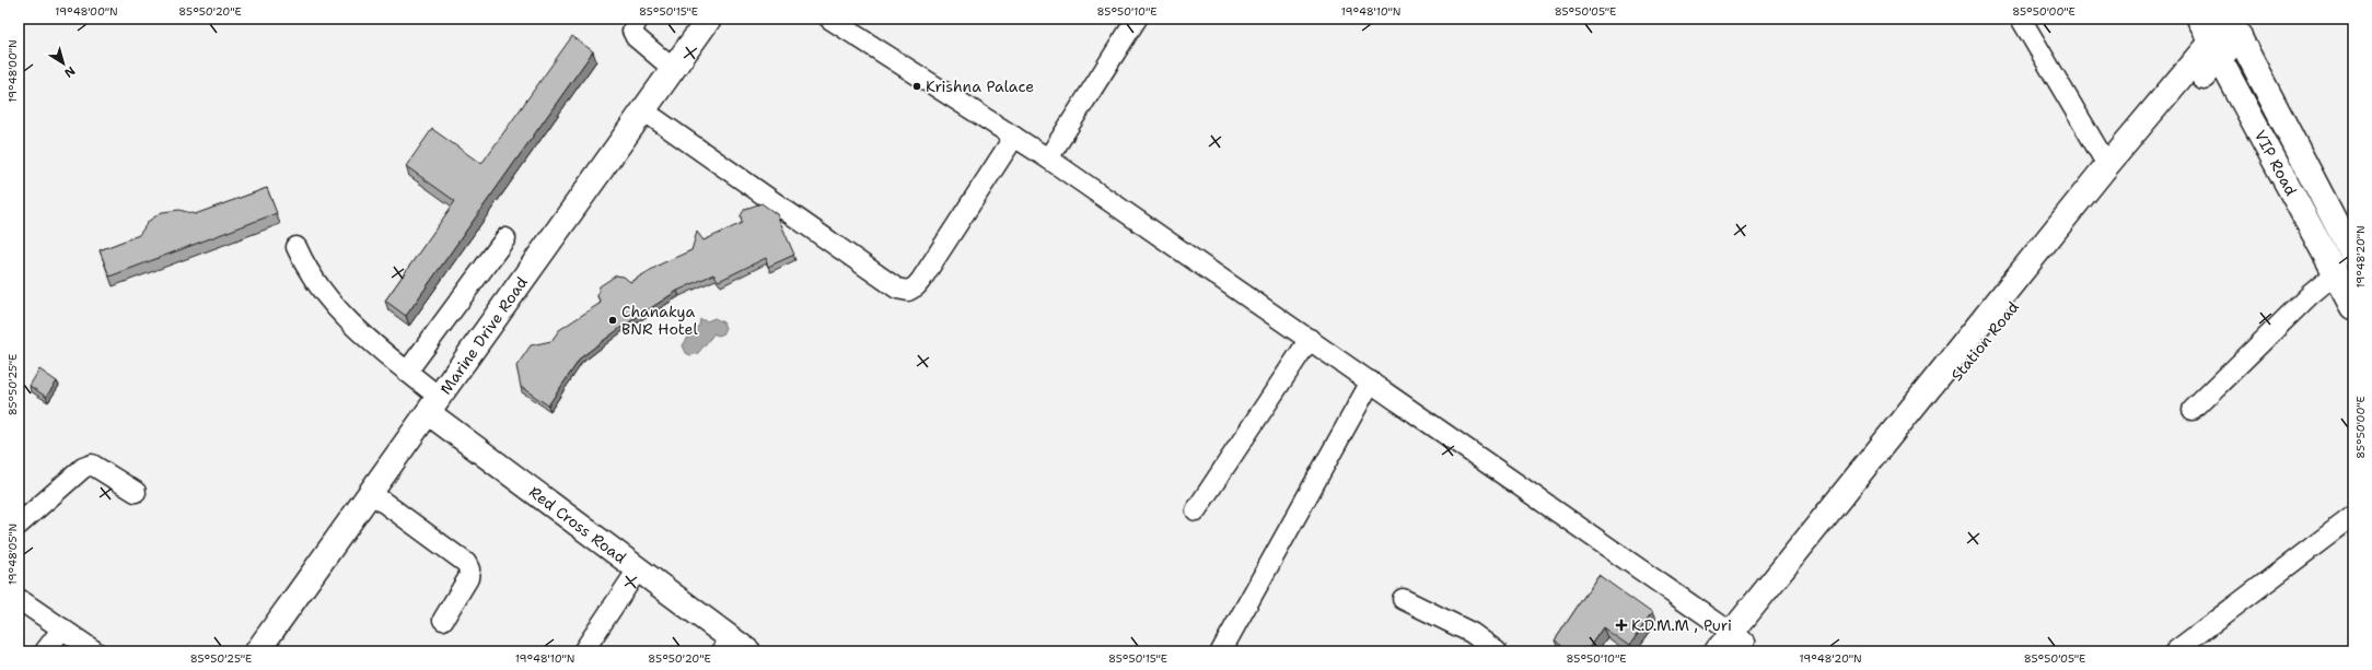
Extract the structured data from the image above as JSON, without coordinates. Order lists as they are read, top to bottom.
{
  "streets": {
    "main road": [
      "VIP Road",
      "Marine Drive Road",
      "Station Road",
      "Red Cross Road"
    ]
  },
  "crossings": [
    ["VIP Road", "Station Road"],
    ["Marine Drive Road", "Red Cross Road"]
  ],
  "places": {
    "other": ["Krishna Palace", "Chanakya BNR Hotel"],
    "health": ["K.D.M.M , Puri"]
  },
  "north": "bottom right",
  "coordinates": [
    "19°48'00\"N",
    "85°50'20\"E",
    "85°50'15\"E",
    "85°50'10\"E",
    "19°48'10\"N",
    "85°50'05\"E",
    "85°50'00\"E",
    "19°48'20\"N",
    "85°50'25\"E",
    "19°48'05\"N"
  ]
}
